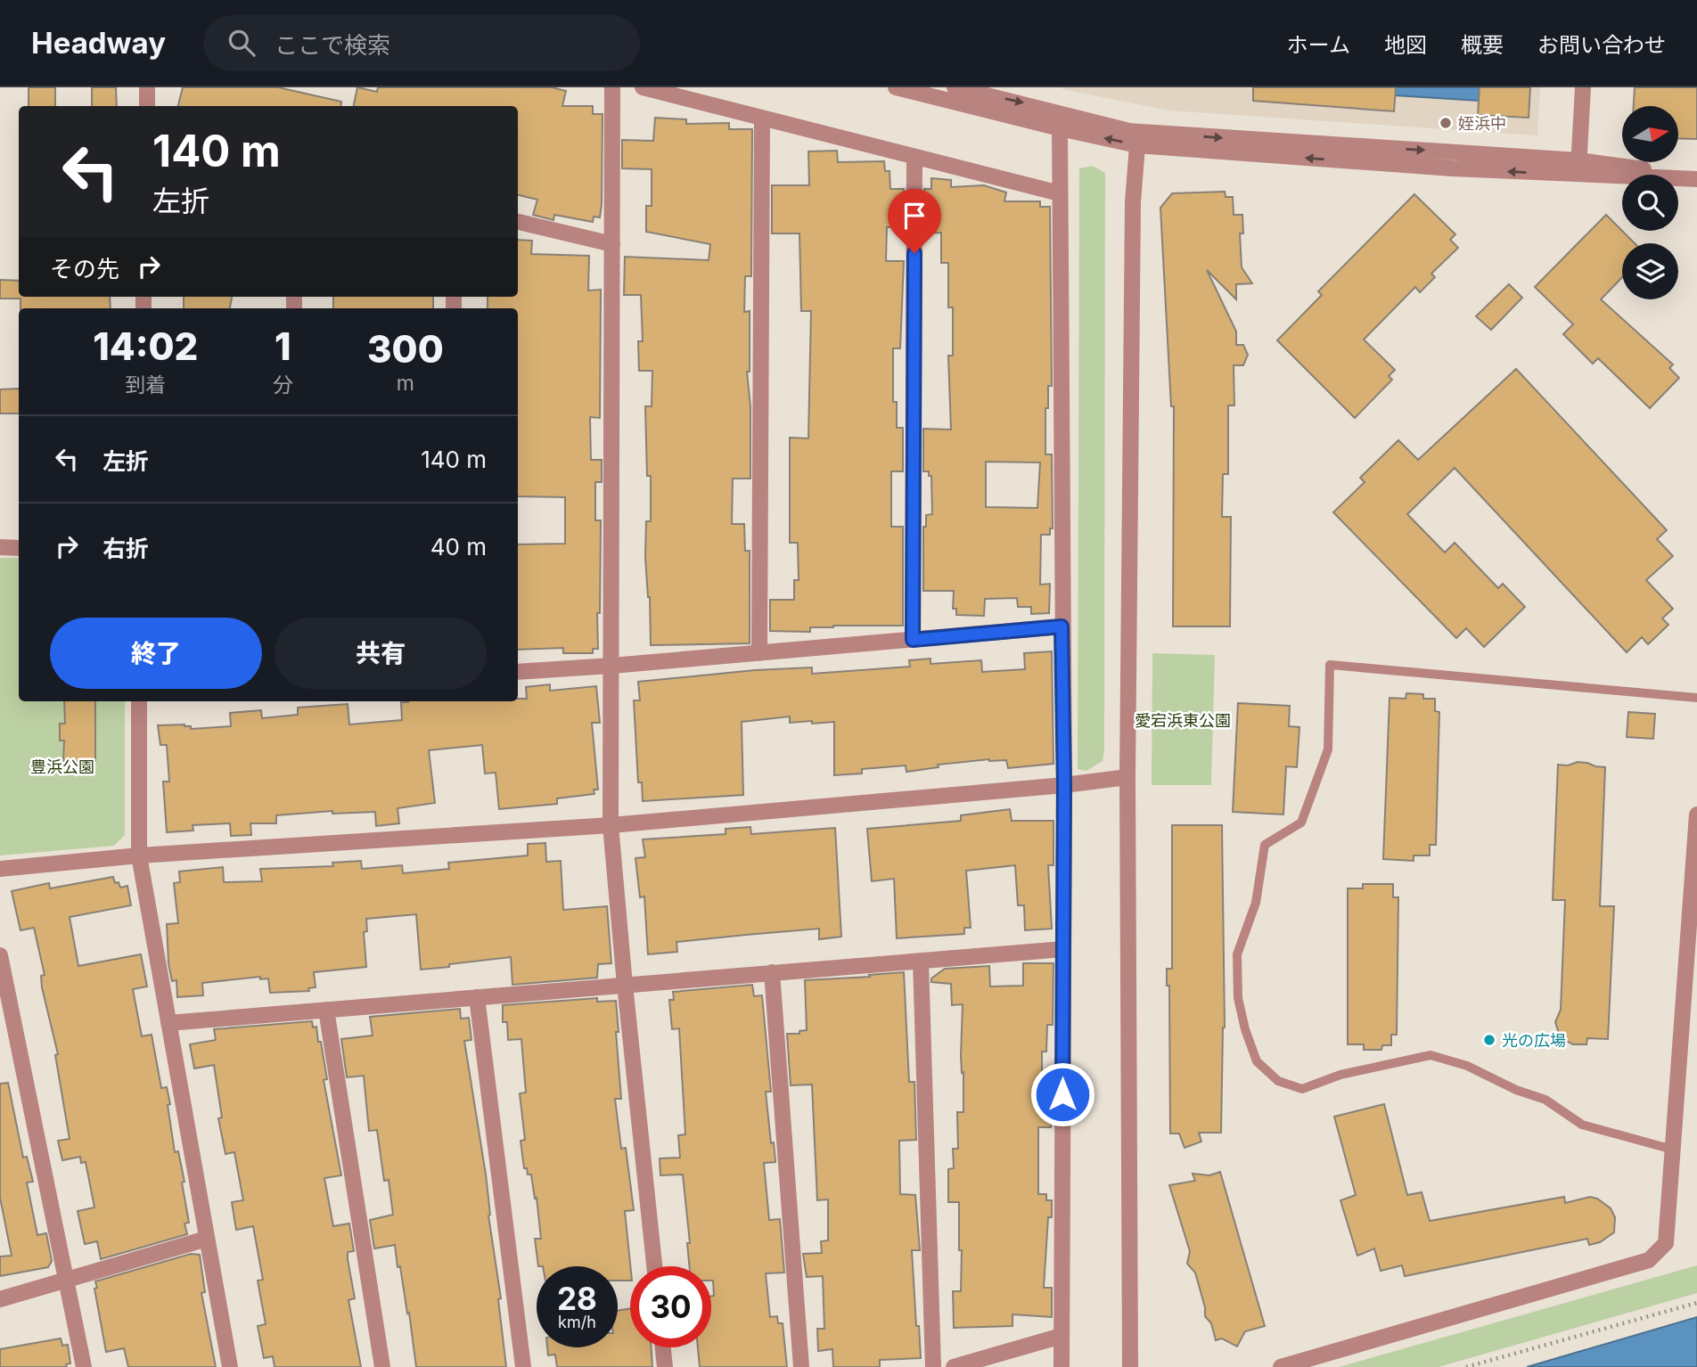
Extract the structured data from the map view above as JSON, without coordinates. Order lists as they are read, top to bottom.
{
  "parks": ["愛宕浜東公園", "豊浜公園"],
  "places": ["姪浜中", "光の広場"],
  "north": "right",
  "page": {
    "header": "Headway",
    "search": "ここで検索",
    "nav": [
      "ホーム",
      "地図",
      "概要",
      "お問い合わせ"
    ],
    "turn": ["140 m", "左折"],
    "then": "その先",
    "eta": [
      "14:02",
      "到着",
      "1",
      "分",
      "300",
      "m"
    ],
    "list": [
      {
        "name": "左折",
        "value": "140 m"
      },
      {
        "name": "右折",
        "value": "40 m"
      }
    ],
    "buttons": ["終了", "共有"],
    "speed": "28 km/h",
    "limit": "30"
  }
}
